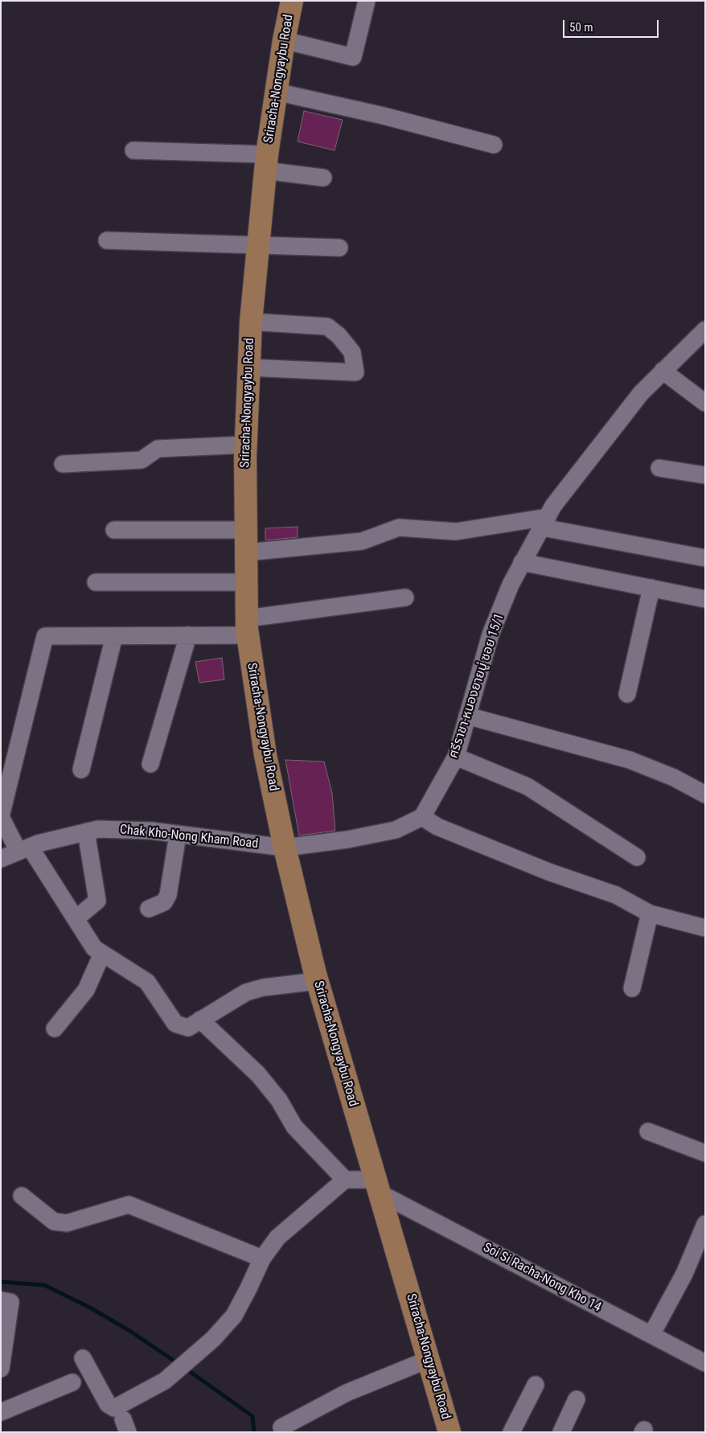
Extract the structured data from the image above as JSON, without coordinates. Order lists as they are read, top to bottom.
{
  "streets": {
    "main road": ["Sriracha-Nongyaybu Road"],
    "street": ["ศรีราชา-หนองยายบู่ ซอย 15/1", "Chak Kho-Nong Kham Road", "Soi Si Racha-Nong Kho 14"]
  },
  "crossings": [
    ["Sriracha-Nongyaybu Road", "Chak Kho-Nong Kham Road"],
    ["Sriracha-Nongyaybu Road", "Soi Si Racha-Nong Kho 14"]
  ],
  "scale_bar": "50 m"
}
